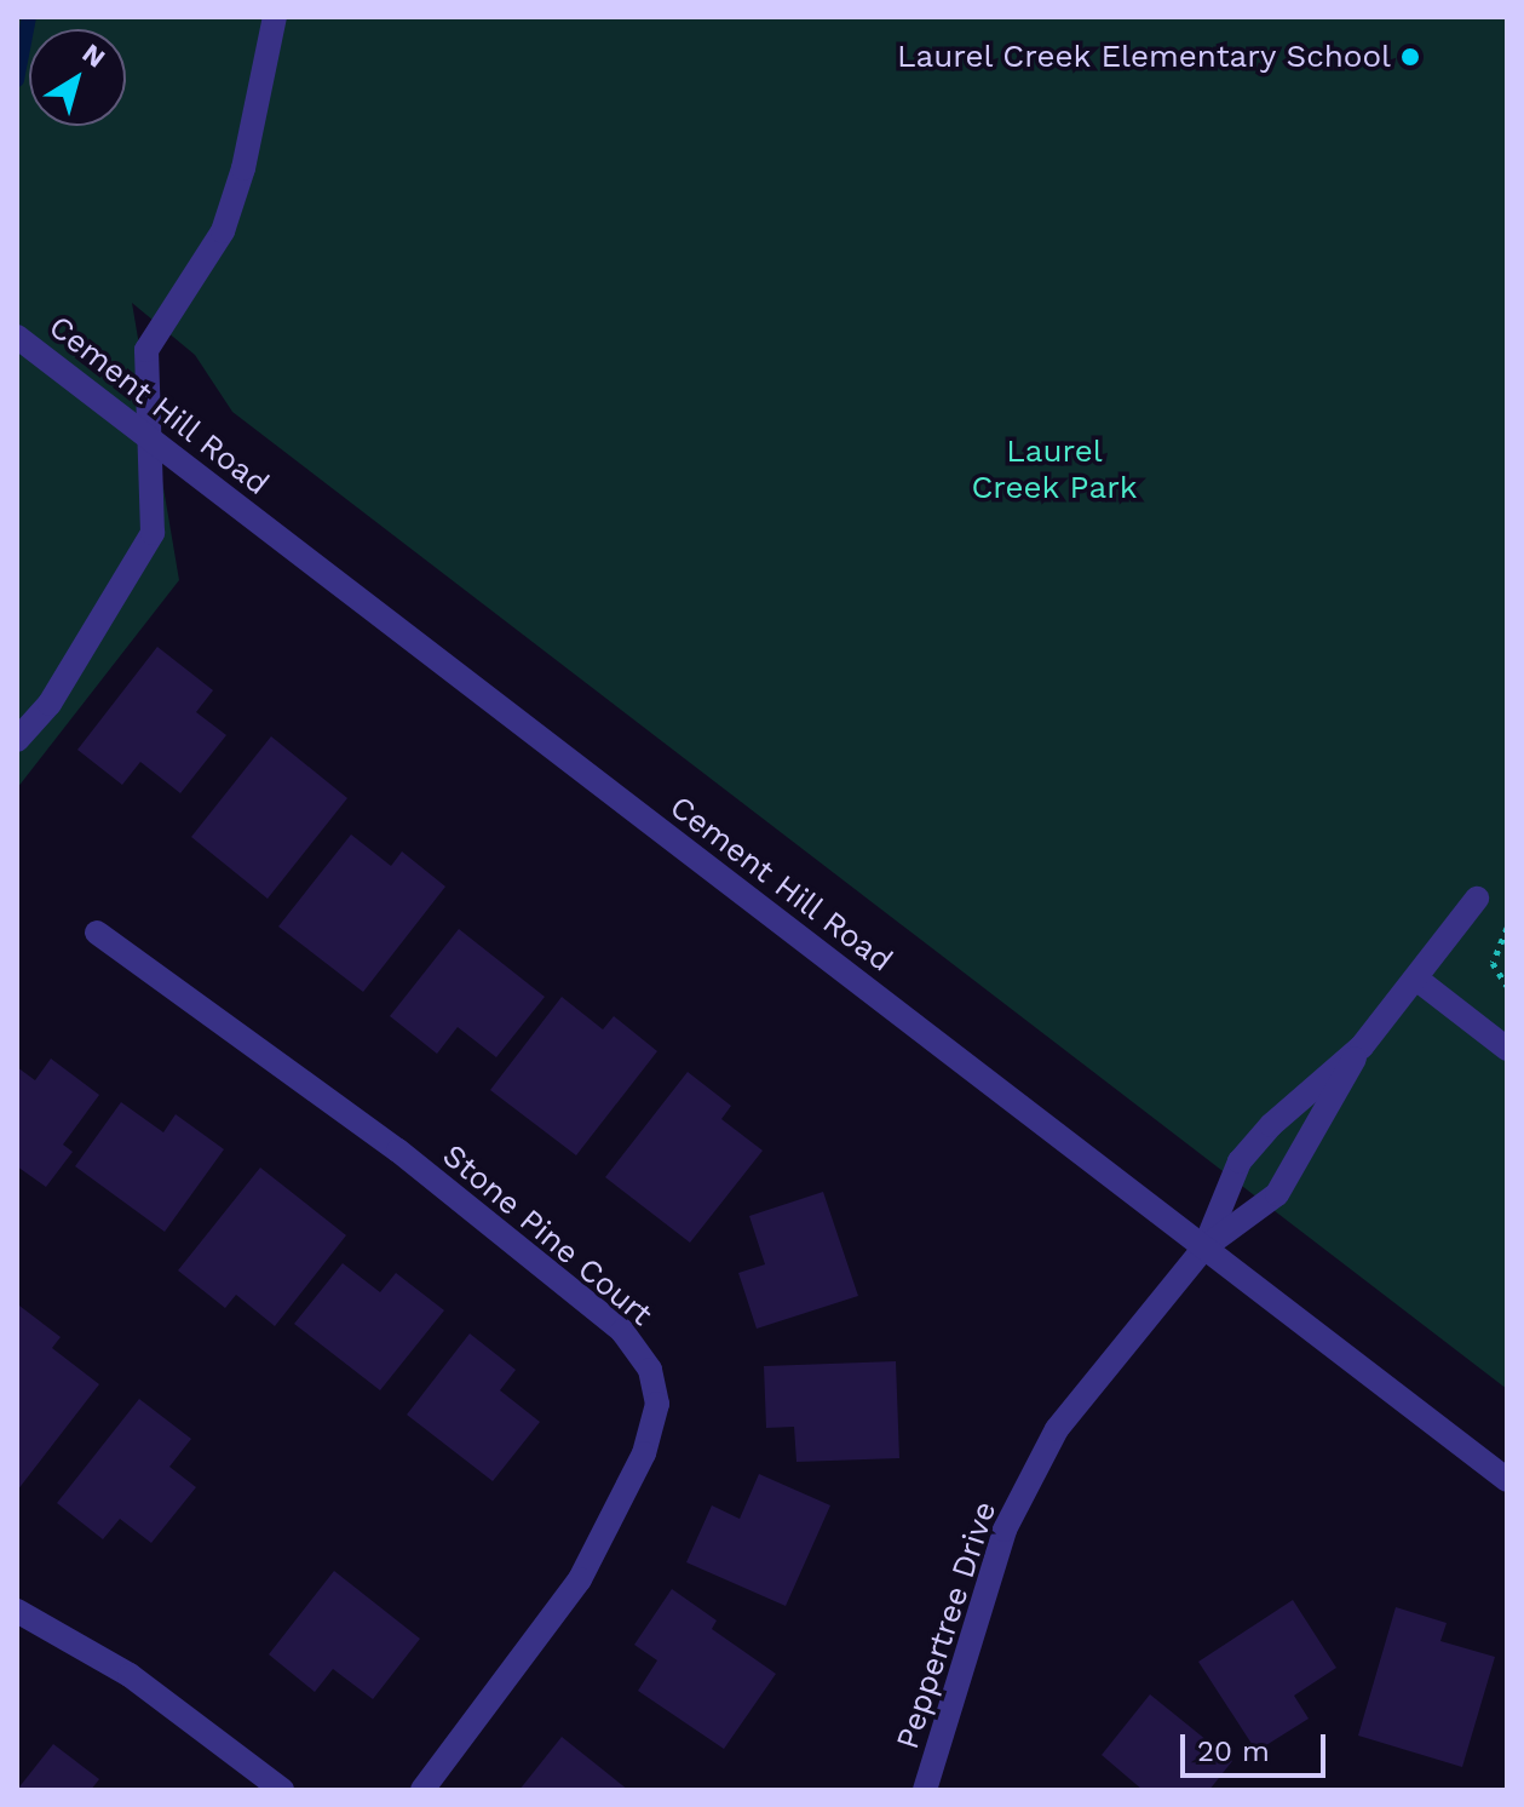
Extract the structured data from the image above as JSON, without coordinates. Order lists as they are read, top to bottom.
{
  "streets": {
    "street": ["Cement Hill Road", "Stone Pine Court", "Peppertree Drive"]
  },
  "crossings": [
    ["Cement Hill Road", "Peppertree Drive"]
  ],
  "parks": ["Laurel Creek Park"],
  "places": ["Laurel Creek Elementary School"],
  "scale_bar": "20 m",
  "north": "top right"
}
